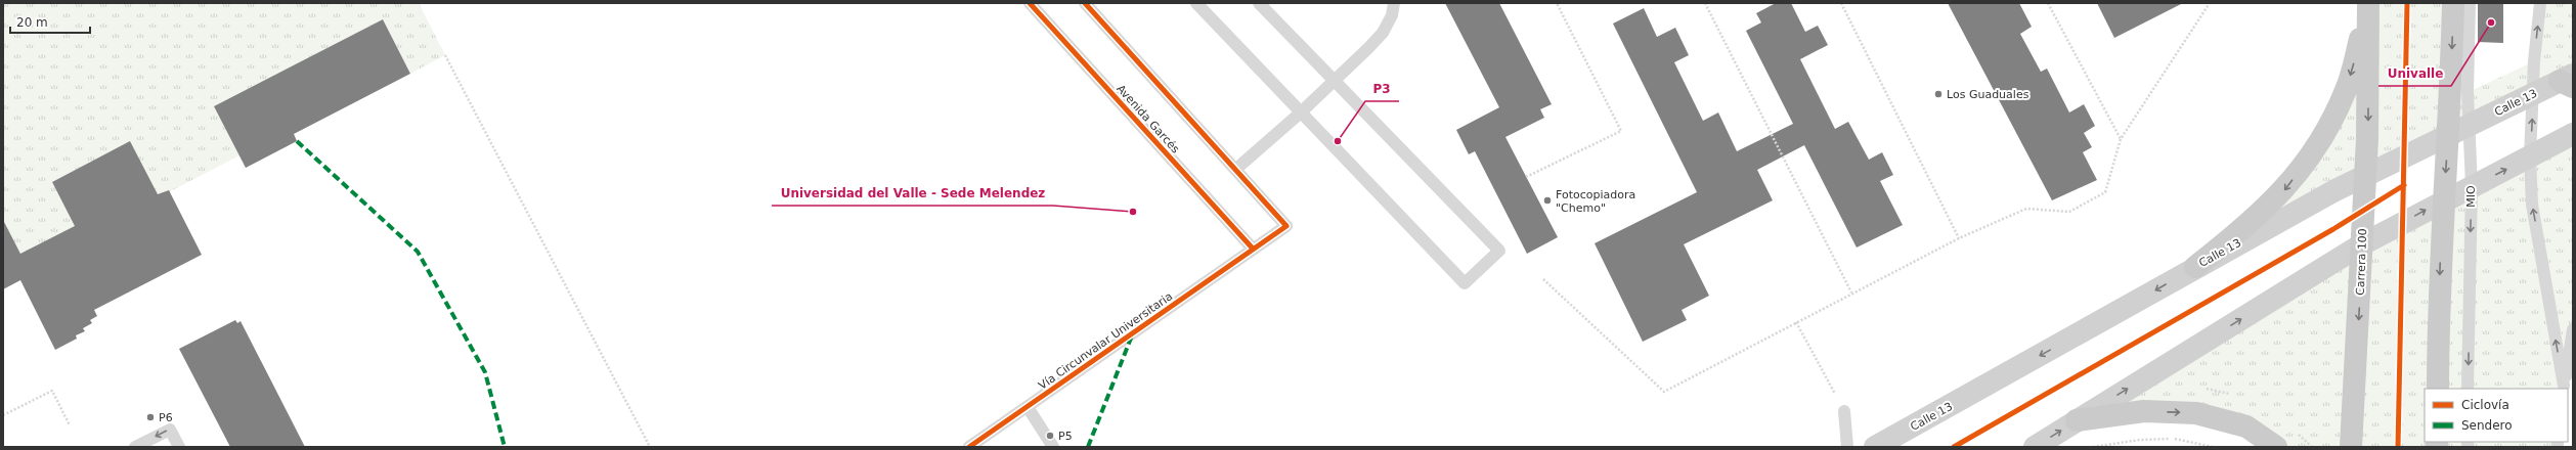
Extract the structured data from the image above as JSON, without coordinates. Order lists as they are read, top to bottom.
{
  "streets": {
    "main road": ["Calle 13", "Carrera 100"],
    "lane": ["Avenida Garcés", "MIO", "Vía Circunvalar Universitaria"]
  },
  "crossings": [
    ["Calle 13", "MIO"],
    ["Calle 13", "Carrera 100"],
    ["Avenida Garcés", "Vía Circunvalar Universitaria"]
  ],
  "places": [
    "Univalle",
    "Los Guaduales",
    "P3",
    "Fotocopiadora \"Chemo\"",
    "Universidad del Valle - Sede Melendez",
    "P6",
    "P5"
  ],
  "legend": ["Ciclovía", "Sendero"],
  "scale_bar": "20 m"
}
